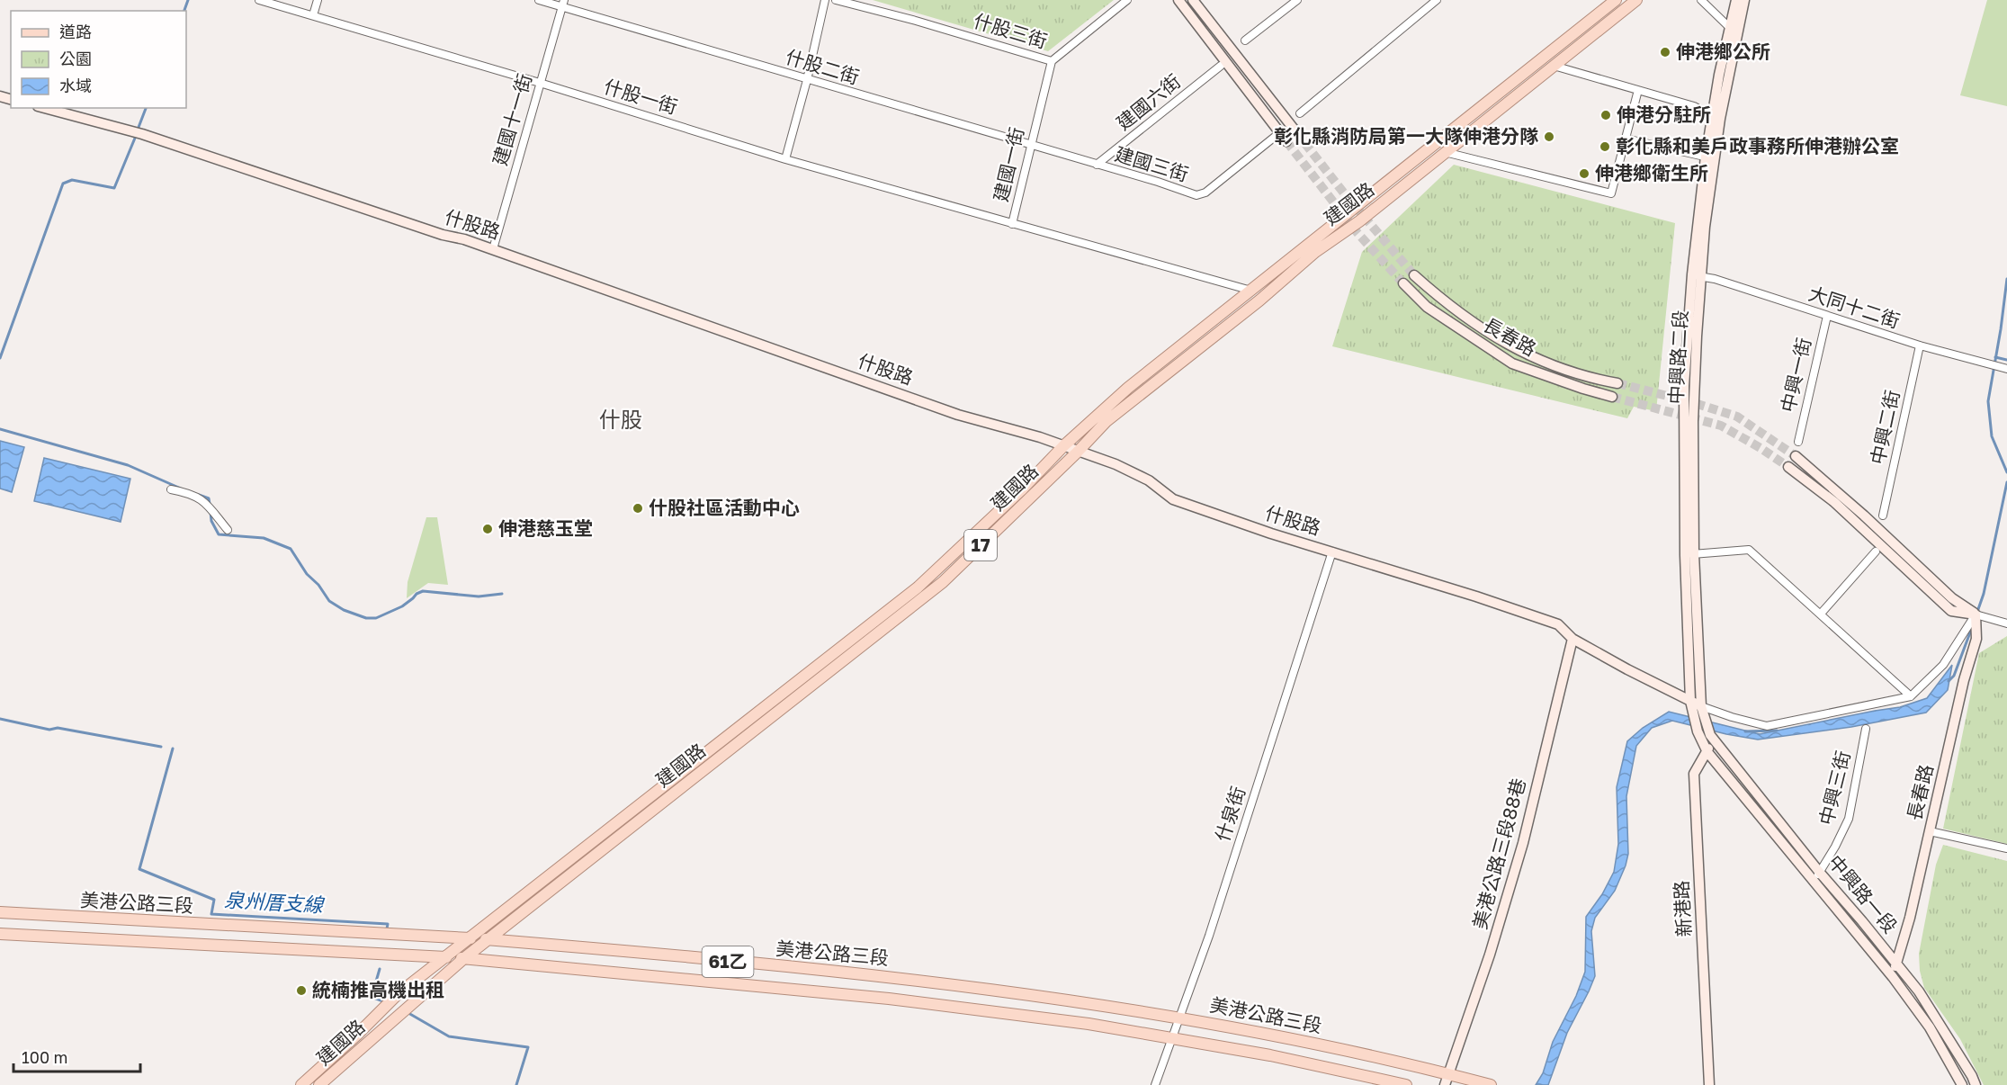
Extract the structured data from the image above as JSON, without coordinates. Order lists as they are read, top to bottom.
{
  "streets": {
    "main road": [
      "建國路",
      "17",
      "美港公路三段",
      "61乙"
    ],
    "street": [
      "什股三街",
      "什股二街",
      "什股一街",
      "建國六街",
      "建國十一街",
      "建國一街",
      "建國三街",
      "什股路",
      "大同十二街",
      "長春路",
      "中興路二段",
      "中興一街",
      "中興二街",
      "中興三街",
      "什泉街",
      "美港公路三段88巷",
      "中興路一段",
      "新港路"
    ]
  },
  "crossings": [
    ["什股三街", "建國一街"],
    ["什股二街", "建國六街"],
    ["什股二街", "建國十一街"],
    ["什股二街", "建國一街"],
    ["什股二街", "建國三街"],
    ["什股一街", "建國十一街"],
    ["什股一街", "建國一街"],
    ["建國六街", "建國三街"],
    ["建國十一街", "什股路"],
    ["建國一街", "建國路"],
    ["建國路", "什股路"],
    ["建國路", "美港公路三段"],
    ["什股路", "中興路二段"],
    ["什股路", "什泉街"],
    ["什股路", "美港公路三段88巷"],
    ["大同十二街", "中興路二段"],
    ["大同十二街", "中興一街"],
    ["大同十二街", "中興二街"],
    ["長春路", "中興路一段"],
    ["中興路二段", "中興路一段"],
    ["中興路二段", "新港路"],
    ["中興三街", "中興路一段"],
    ["什泉街", "美港公路三段"],
    ["美港公路三段88巷", "美港公路三段"],
    ["中興路一段", "新港路"]
  ],
  "districts": ["什股"],
  "water": ["泉州厝支線"],
  "places": [
    "伸港鄉公所",
    "伸港分駐所",
    "彰化縣消防局第一大隊伸港分隊",
    "彰化縣和美戶政事務所伸港辦公室",
    "伸港鄉衛生所",
    "什股社區活動中心",
    "伸港慈玉堂",
    "統楠推高機出租"
  ],
  "legend": ["道路", "公園", "水域"],
  "scale_bar": "100 m"
}
